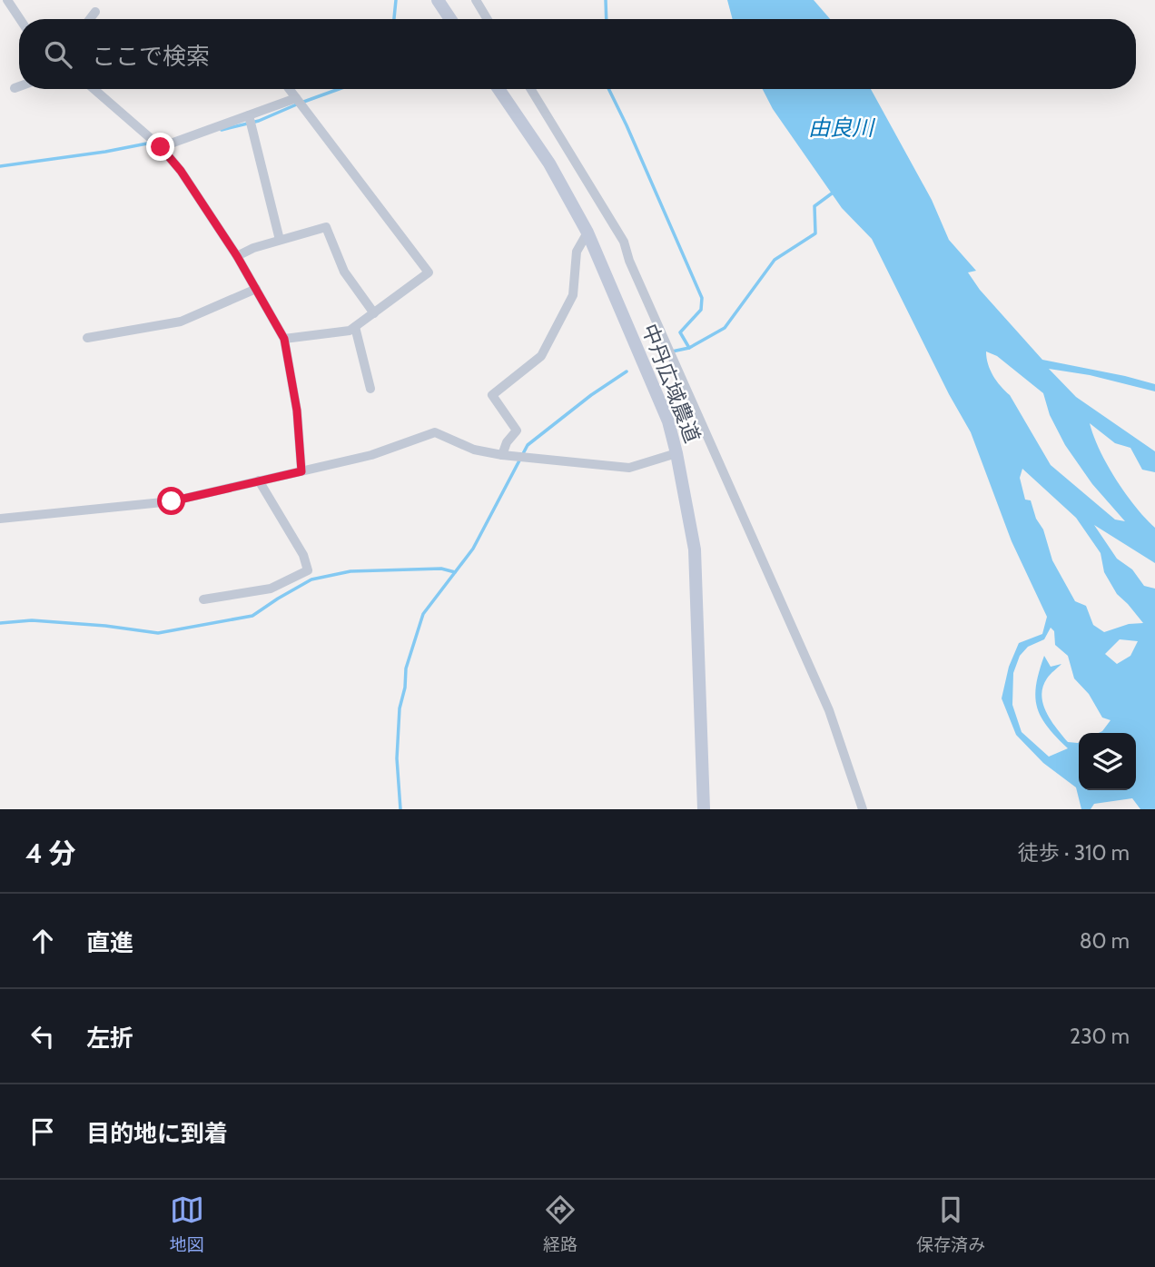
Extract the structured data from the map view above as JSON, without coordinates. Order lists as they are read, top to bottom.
{
  "streets": {
    "street": ["中丹広域農道"]
  },
  "water": ["由良川"],
  "page": {
    "search": "ここで検索",
    "heading": ["4 分", "徒歩 · 310 m"],
    "list": [
      ["直進", "80 m"],
      ["左折", "230 m"],
      "目的地に到着"
    ],
    "nav": ["地図", "経路", "保存済み"]
  }
}
